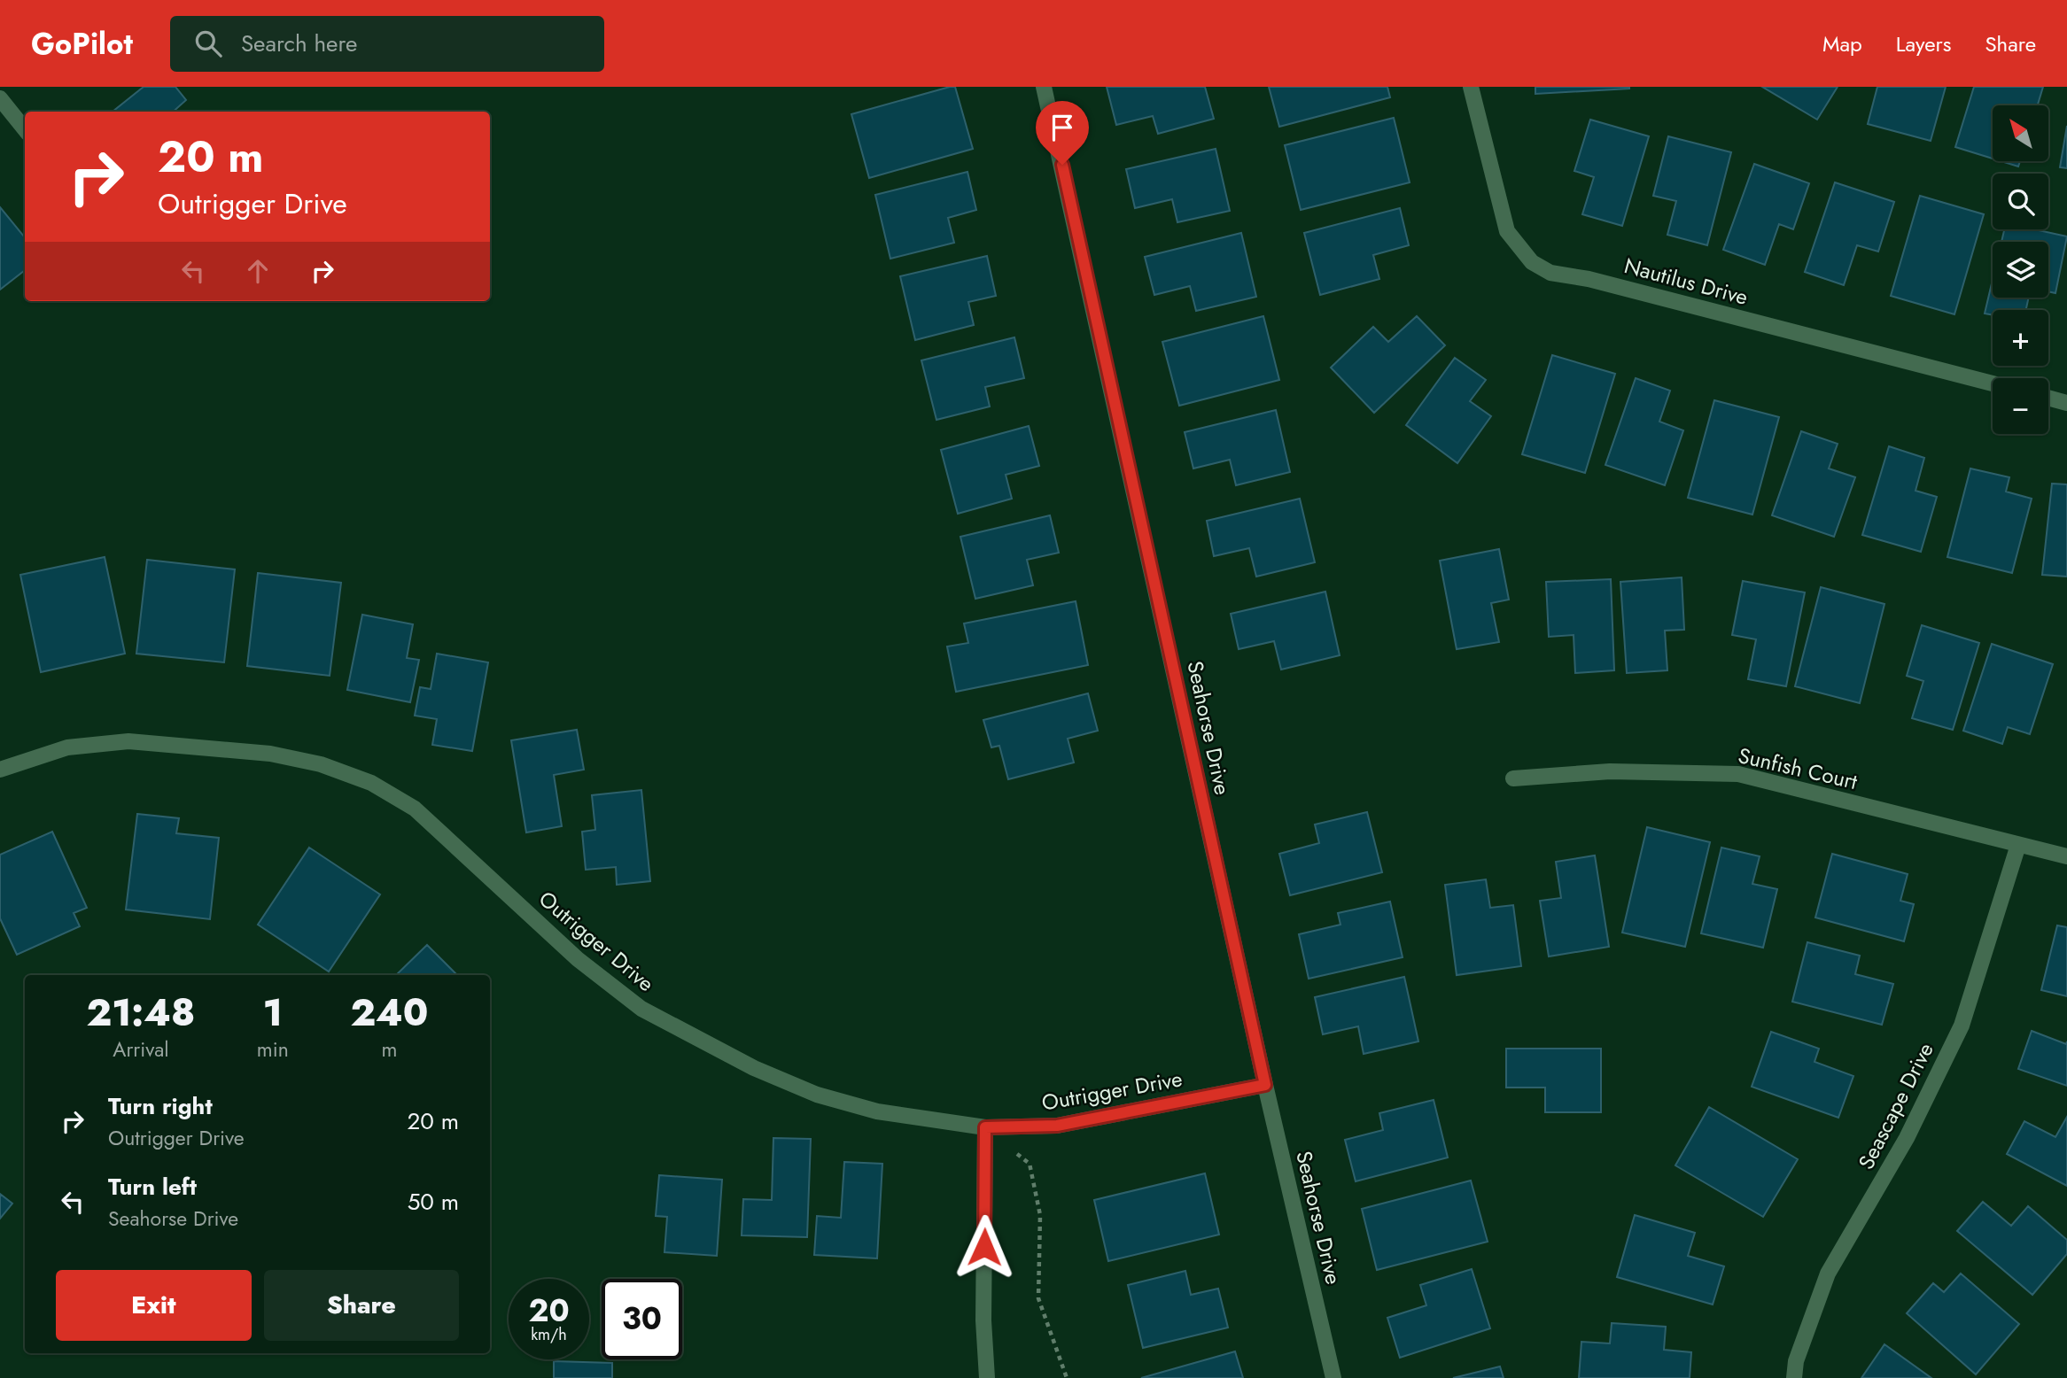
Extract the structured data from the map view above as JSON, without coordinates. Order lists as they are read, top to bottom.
{
  "streets": {
    "street": [
      "Nautilus Drive",
      "Seahorse Drive",
      "Sunfish Court",
      "Outrigger Drive",
      "Seascape Drive"
    ]
  },
  "crossings": [
    ["Seahorse Drive", "Outrigger Drive"],
    ["Sunfish Court", "Seascape Drive"]
  ],
  "north": "top left",
  "page": {
    "header": "GoPilot",
    "search": "Search here",
    "nav": ["Map", "Layers", "Share"],
    "map_buttons": ["+", "−"],
    "turn": ["20 m", "Outrigger Drive"],
    "eta": [
      "21:48",
      "Arrival",
      "1",
      "min",
      "240",
      "m"
    ],
    "list": [
      {
        "name": "Turn right",
        "note": "Outrigger Drive",
        "value": "20 m"
      },
      {
        "name": "Turn left",
        "note": "Seahorse Drive",
        "value": "50 m"
      }
    ],
    "buttons": ["Exit", "Share"],
    "speed": "20 km/h",
    "limit": "30"
  }
}
